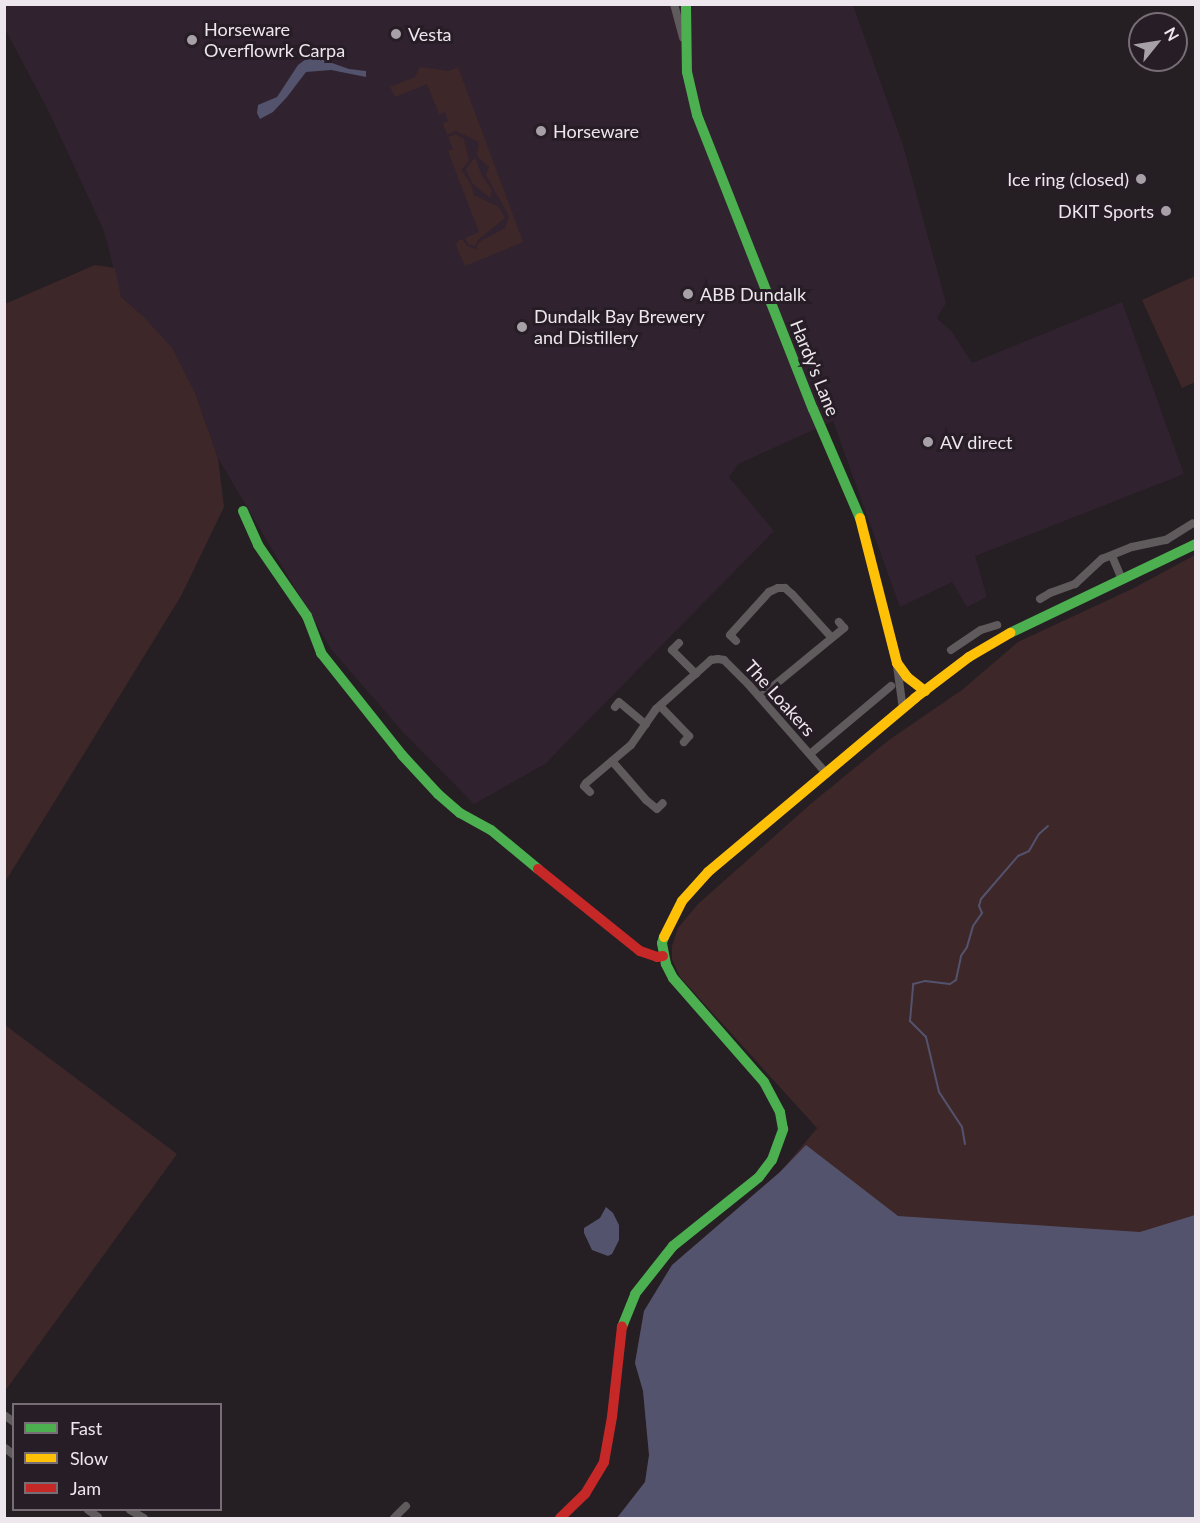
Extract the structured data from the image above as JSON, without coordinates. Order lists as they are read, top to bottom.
{
  "streets": {
    "main road": ["Hardy's Lane"],
    "street": ["The Loakers"]
  },
  "places": [
    "Vesta",
    "Horseware Overflowrk Carpa",
    "Horseware",
    "Ice ring (closed)",
    "DKIT Sports",
    "ABB Dundalk",
    "Dundalk Bay Brewery and Distillery",
    "AV direct"
  ],
  "legend": ["Fast", "Slow", "Jam"],
  "north": "top right"
}
